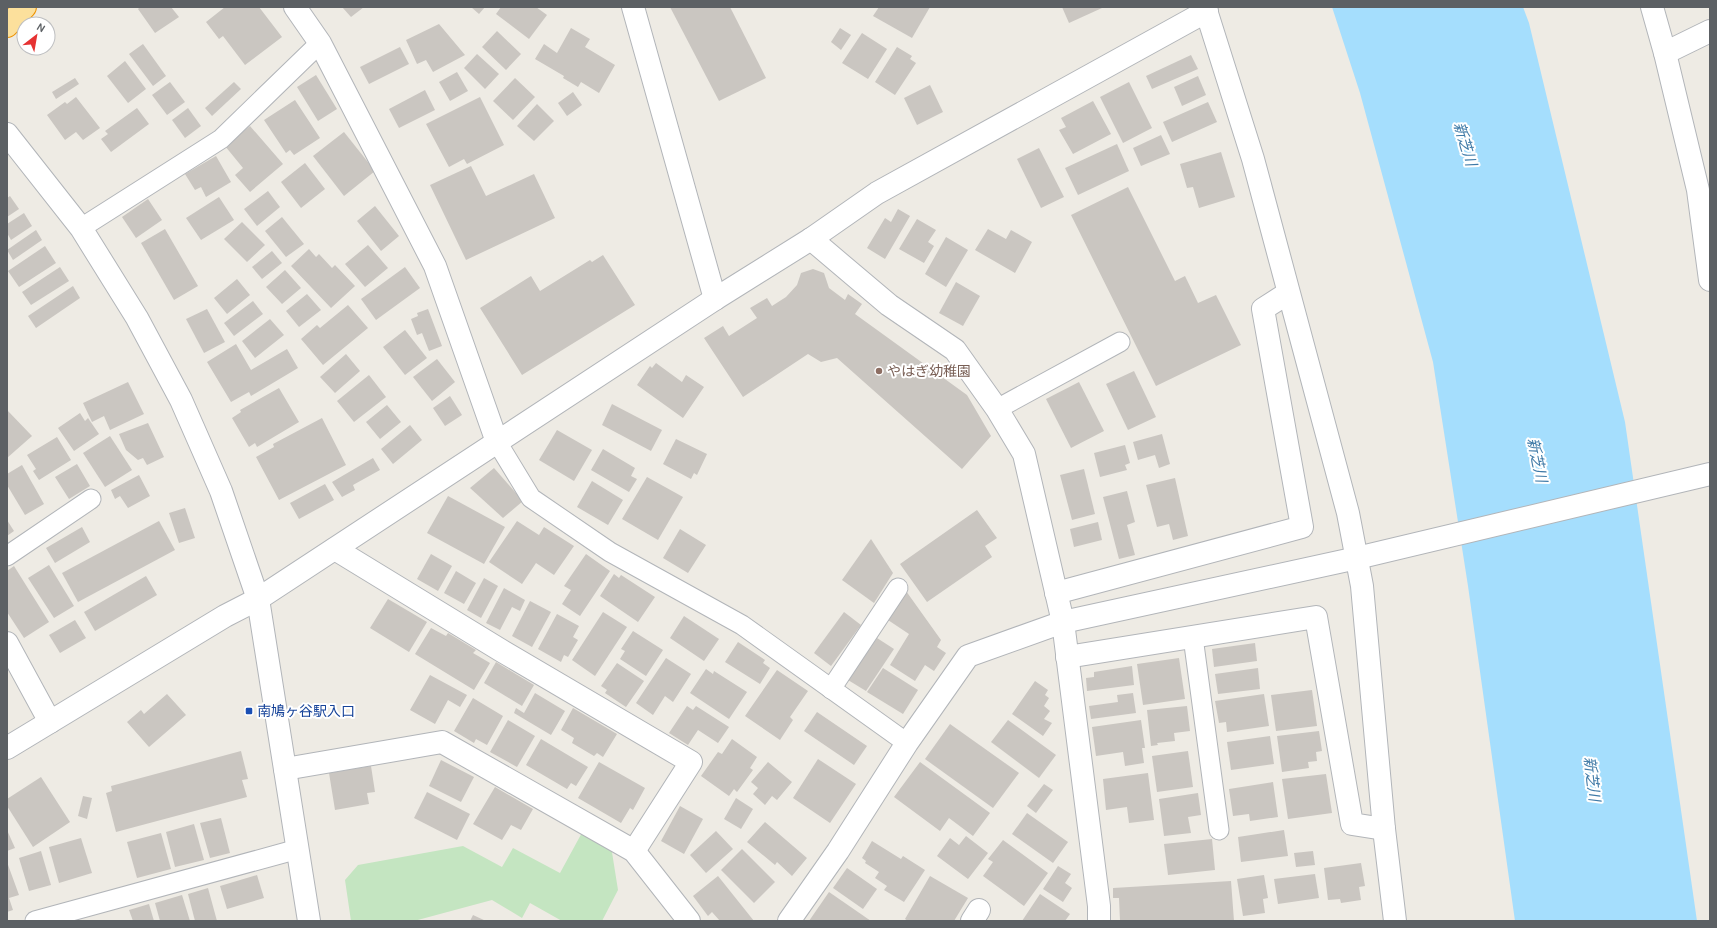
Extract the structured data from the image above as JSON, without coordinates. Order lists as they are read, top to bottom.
{
  "water": ["新芝川"],
  "places": {
    "other": ["やはぎ幼稚園"],
    "transit": ["南鳩ヶ谷駅入口"]
  },
  "north": "top right"
}
